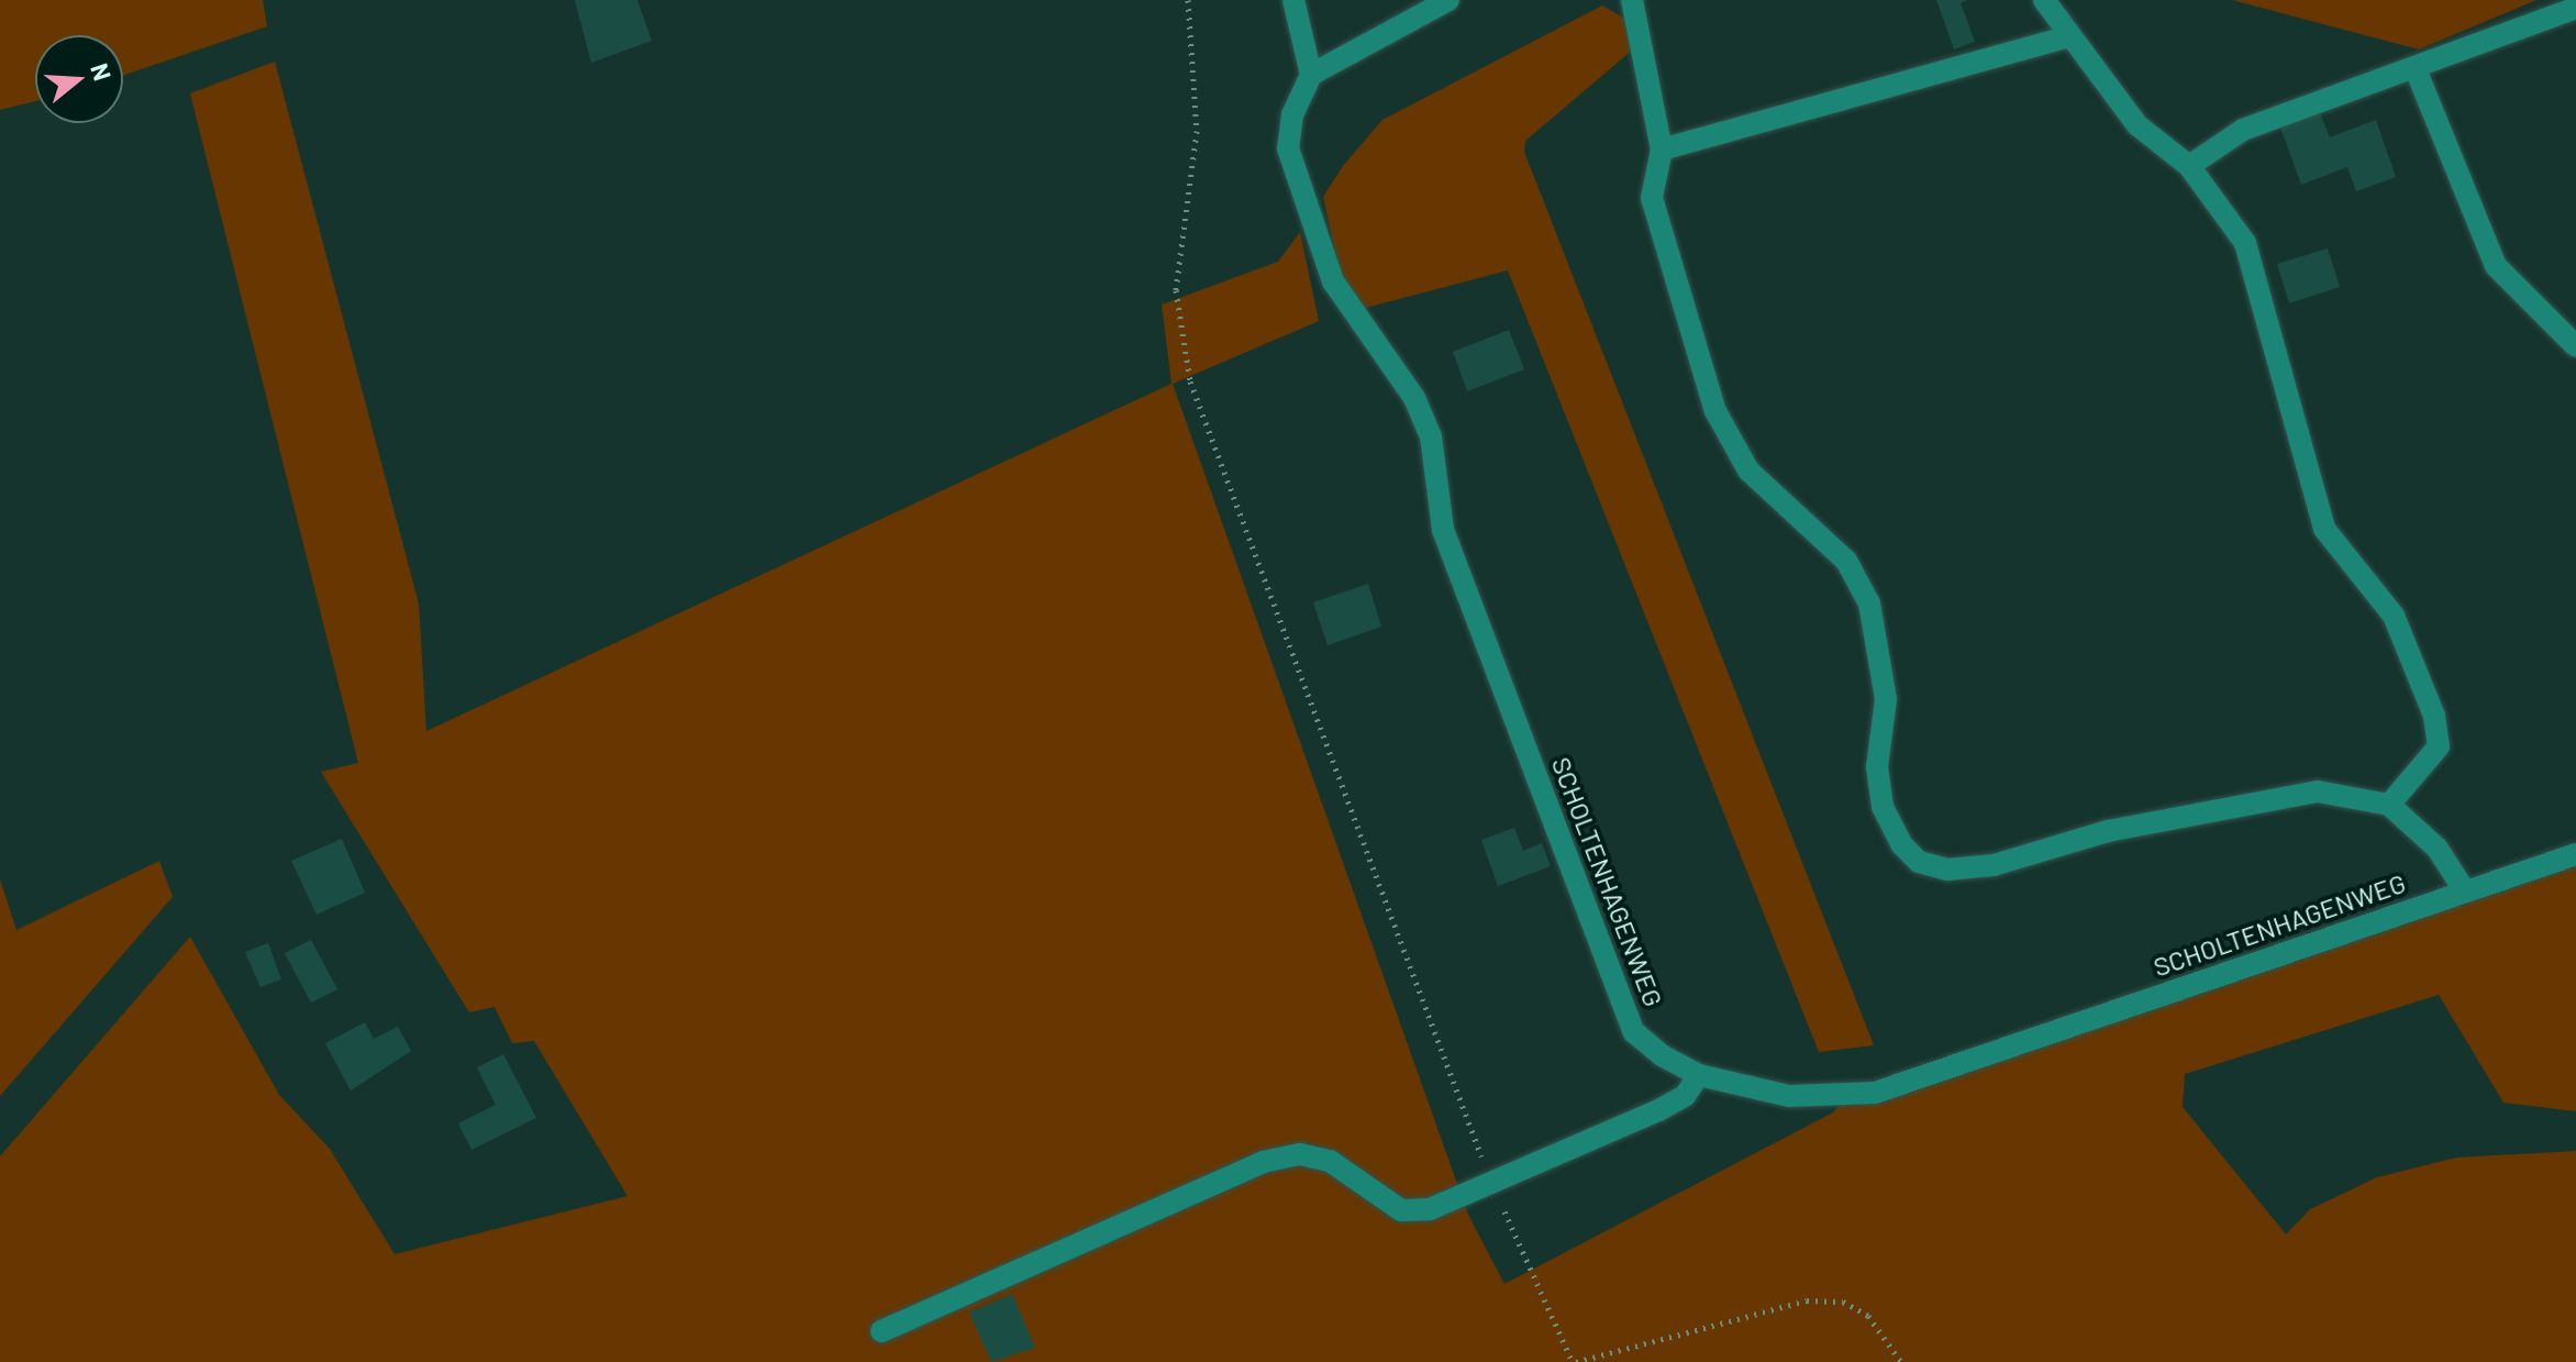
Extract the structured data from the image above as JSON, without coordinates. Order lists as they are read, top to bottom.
{
  "streets": {
    "lane": ["SCHOLTENHAGENWEG"]
  },
  "north": "right"
}
